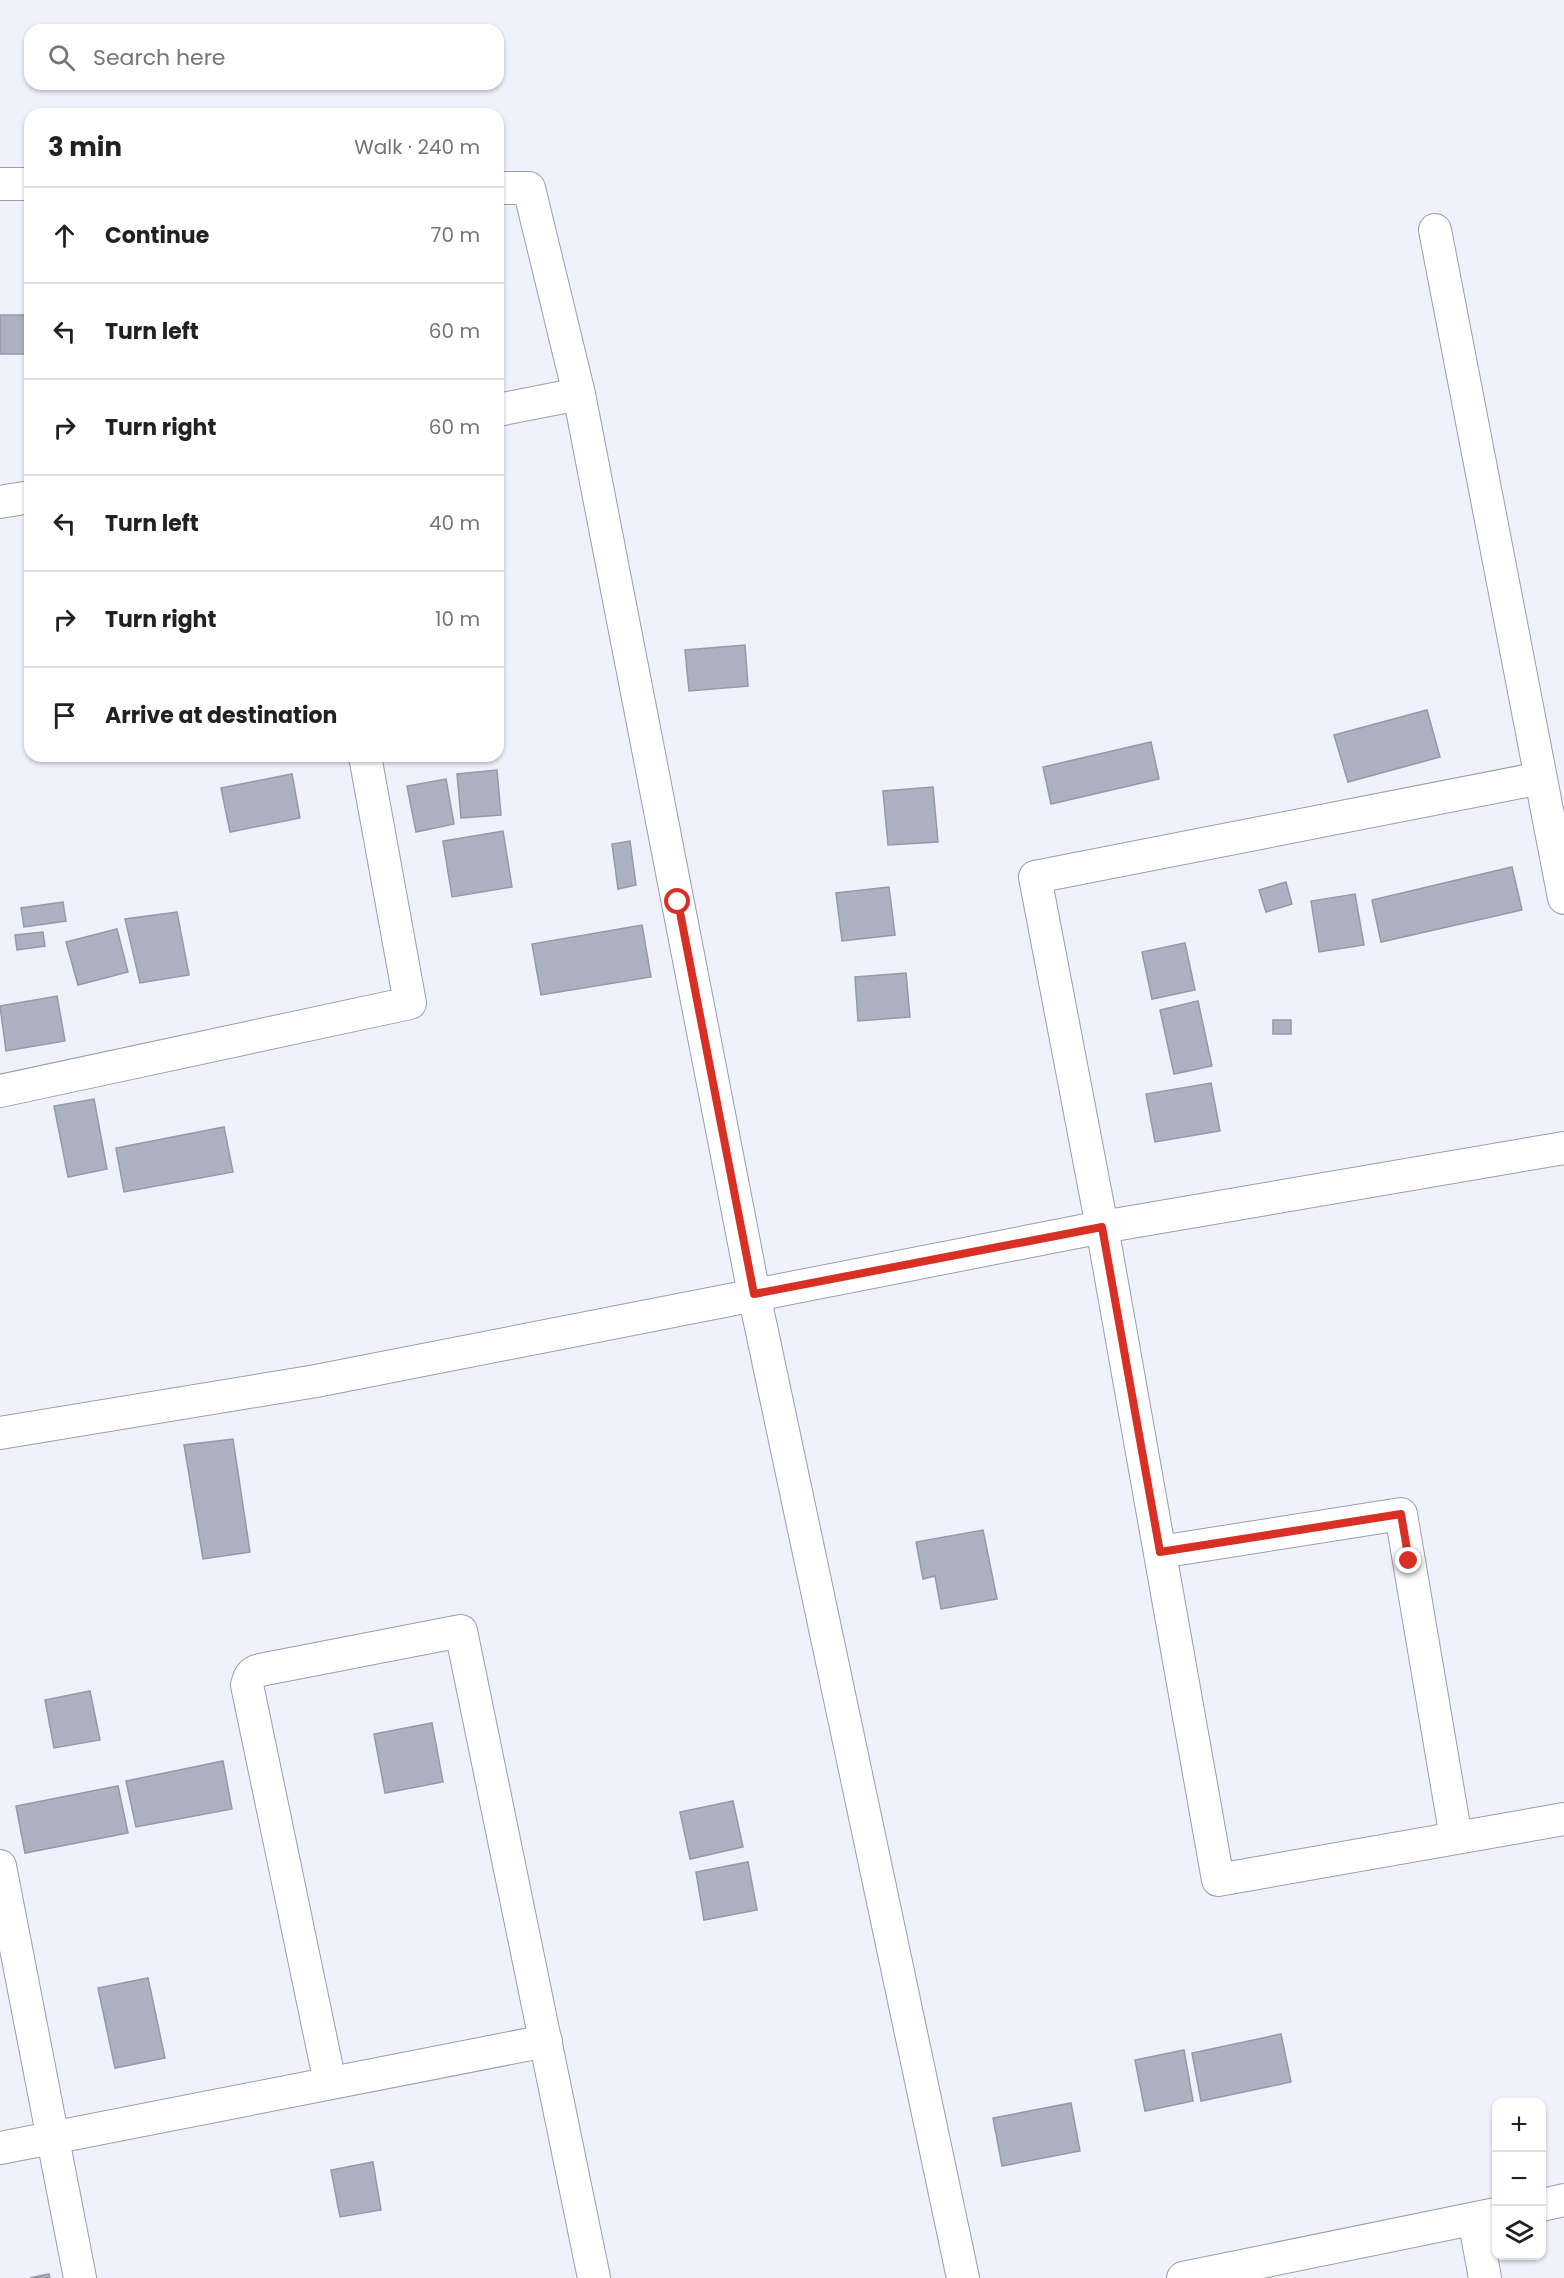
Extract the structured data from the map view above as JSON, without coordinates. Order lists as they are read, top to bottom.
{
  "page": {
    "search": "Search here",
    "heading": ["3 min", "Walk · 240 m"],
    "list": [
      ["Continue", "70 m"],
      ["Turn left", "60 m"],
      ["Turn right", "60 m"],
      ["Turn left", "40 m"],
      ["Turn right", "10 m"],
      "Arrive at destination"
    ],
    "map_buttons": ["+", "−"]
  }
}
